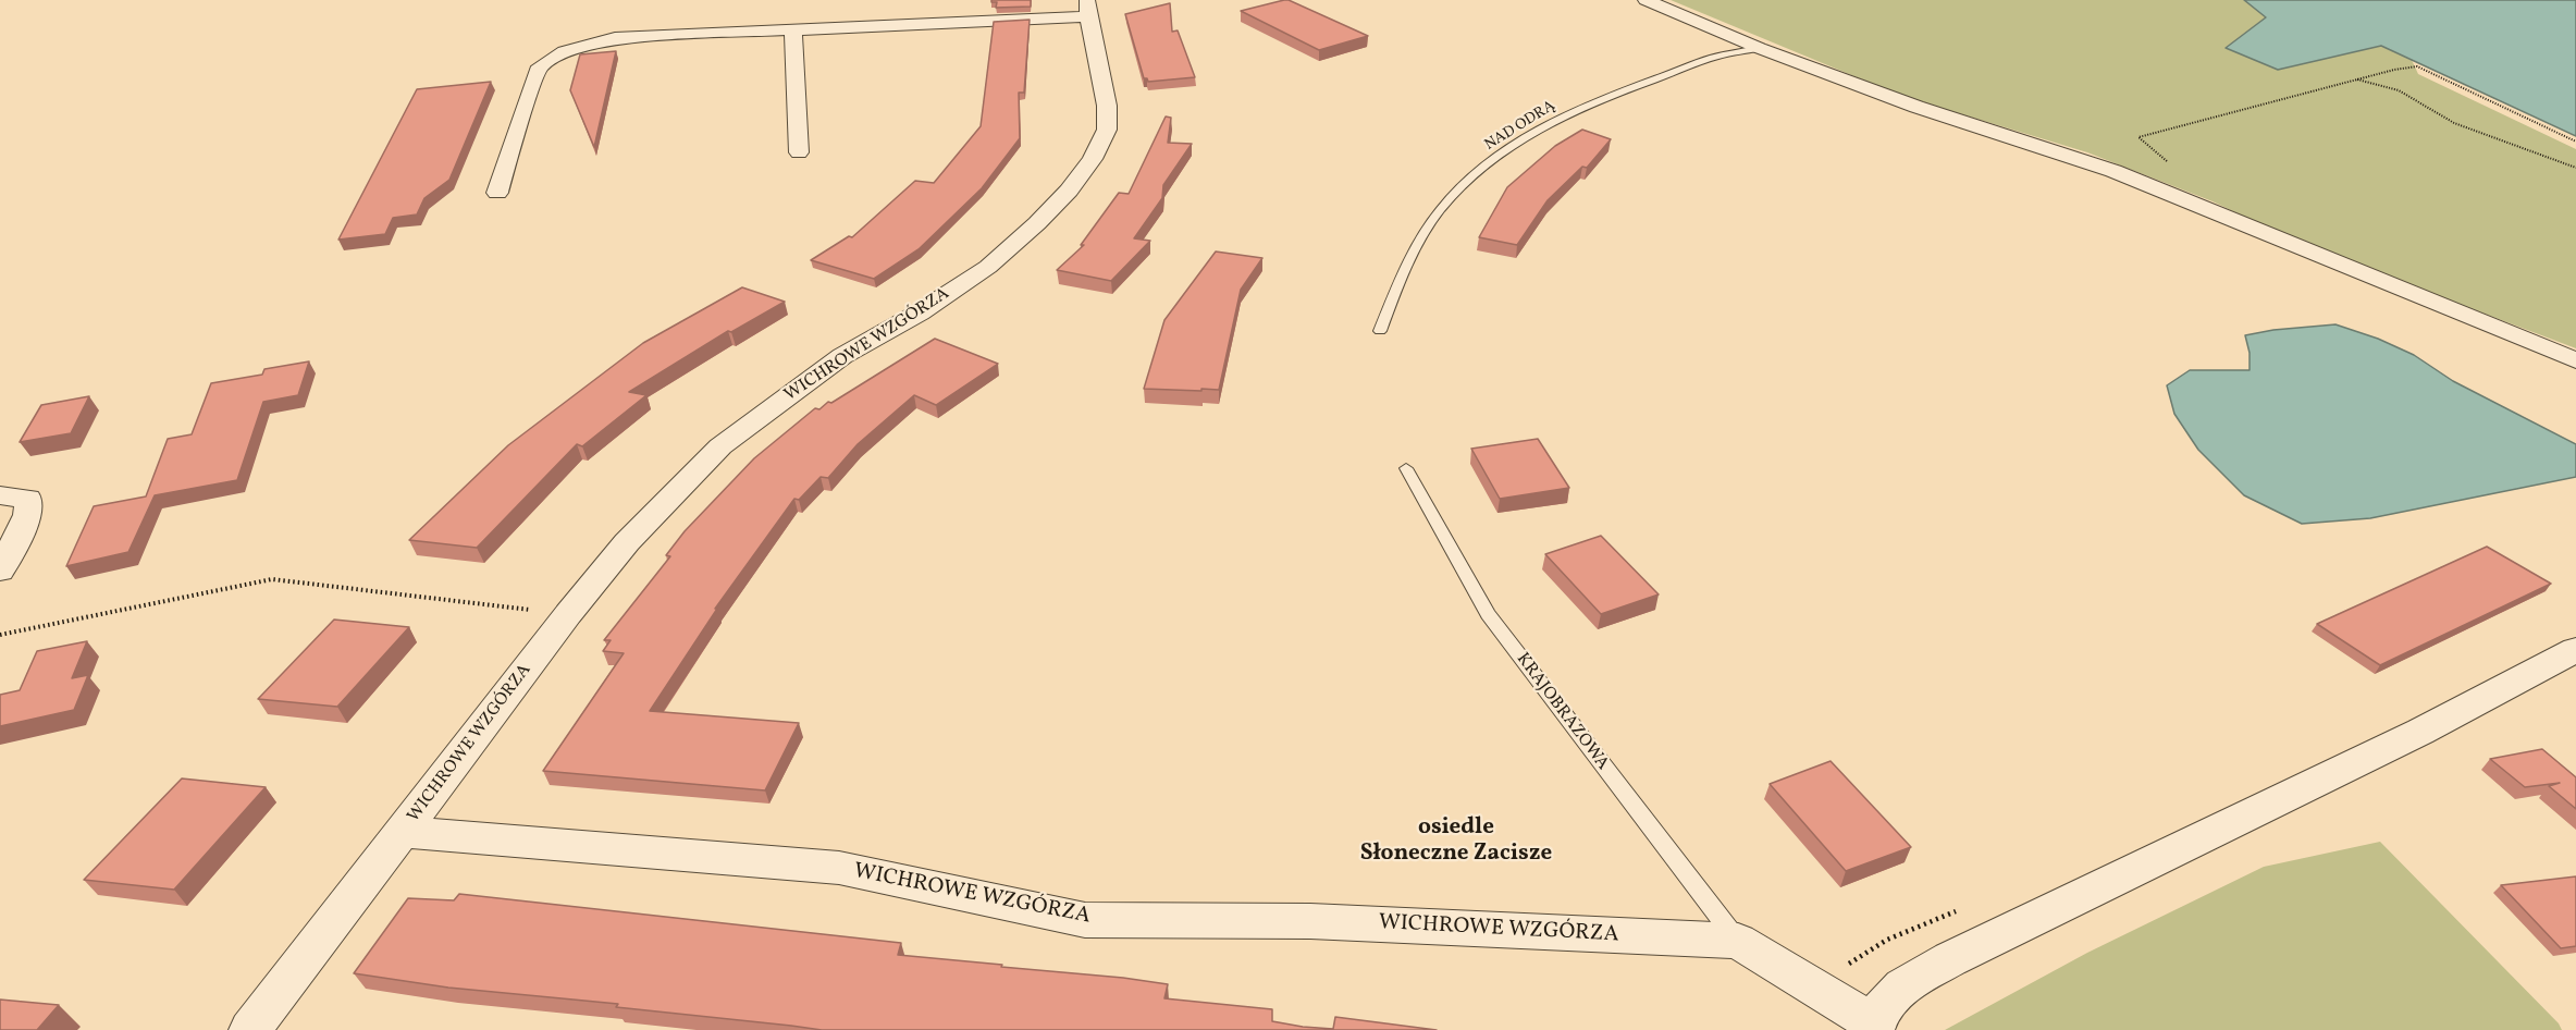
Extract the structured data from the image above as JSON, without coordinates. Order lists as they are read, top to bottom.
{
  "streets": {
    "street": ["WICHROWE WZGÓRZA"],
    "lane": ["NAD ODRĄ", "KRAJOBRAZOWA"]
  },
  "crossings": [
    ["WICHROWE WZGÓRZA", "KRAJOBRAZOWA"]
  ],
  "districts": ["osiedle Słoneczne Zacisze"]
}
